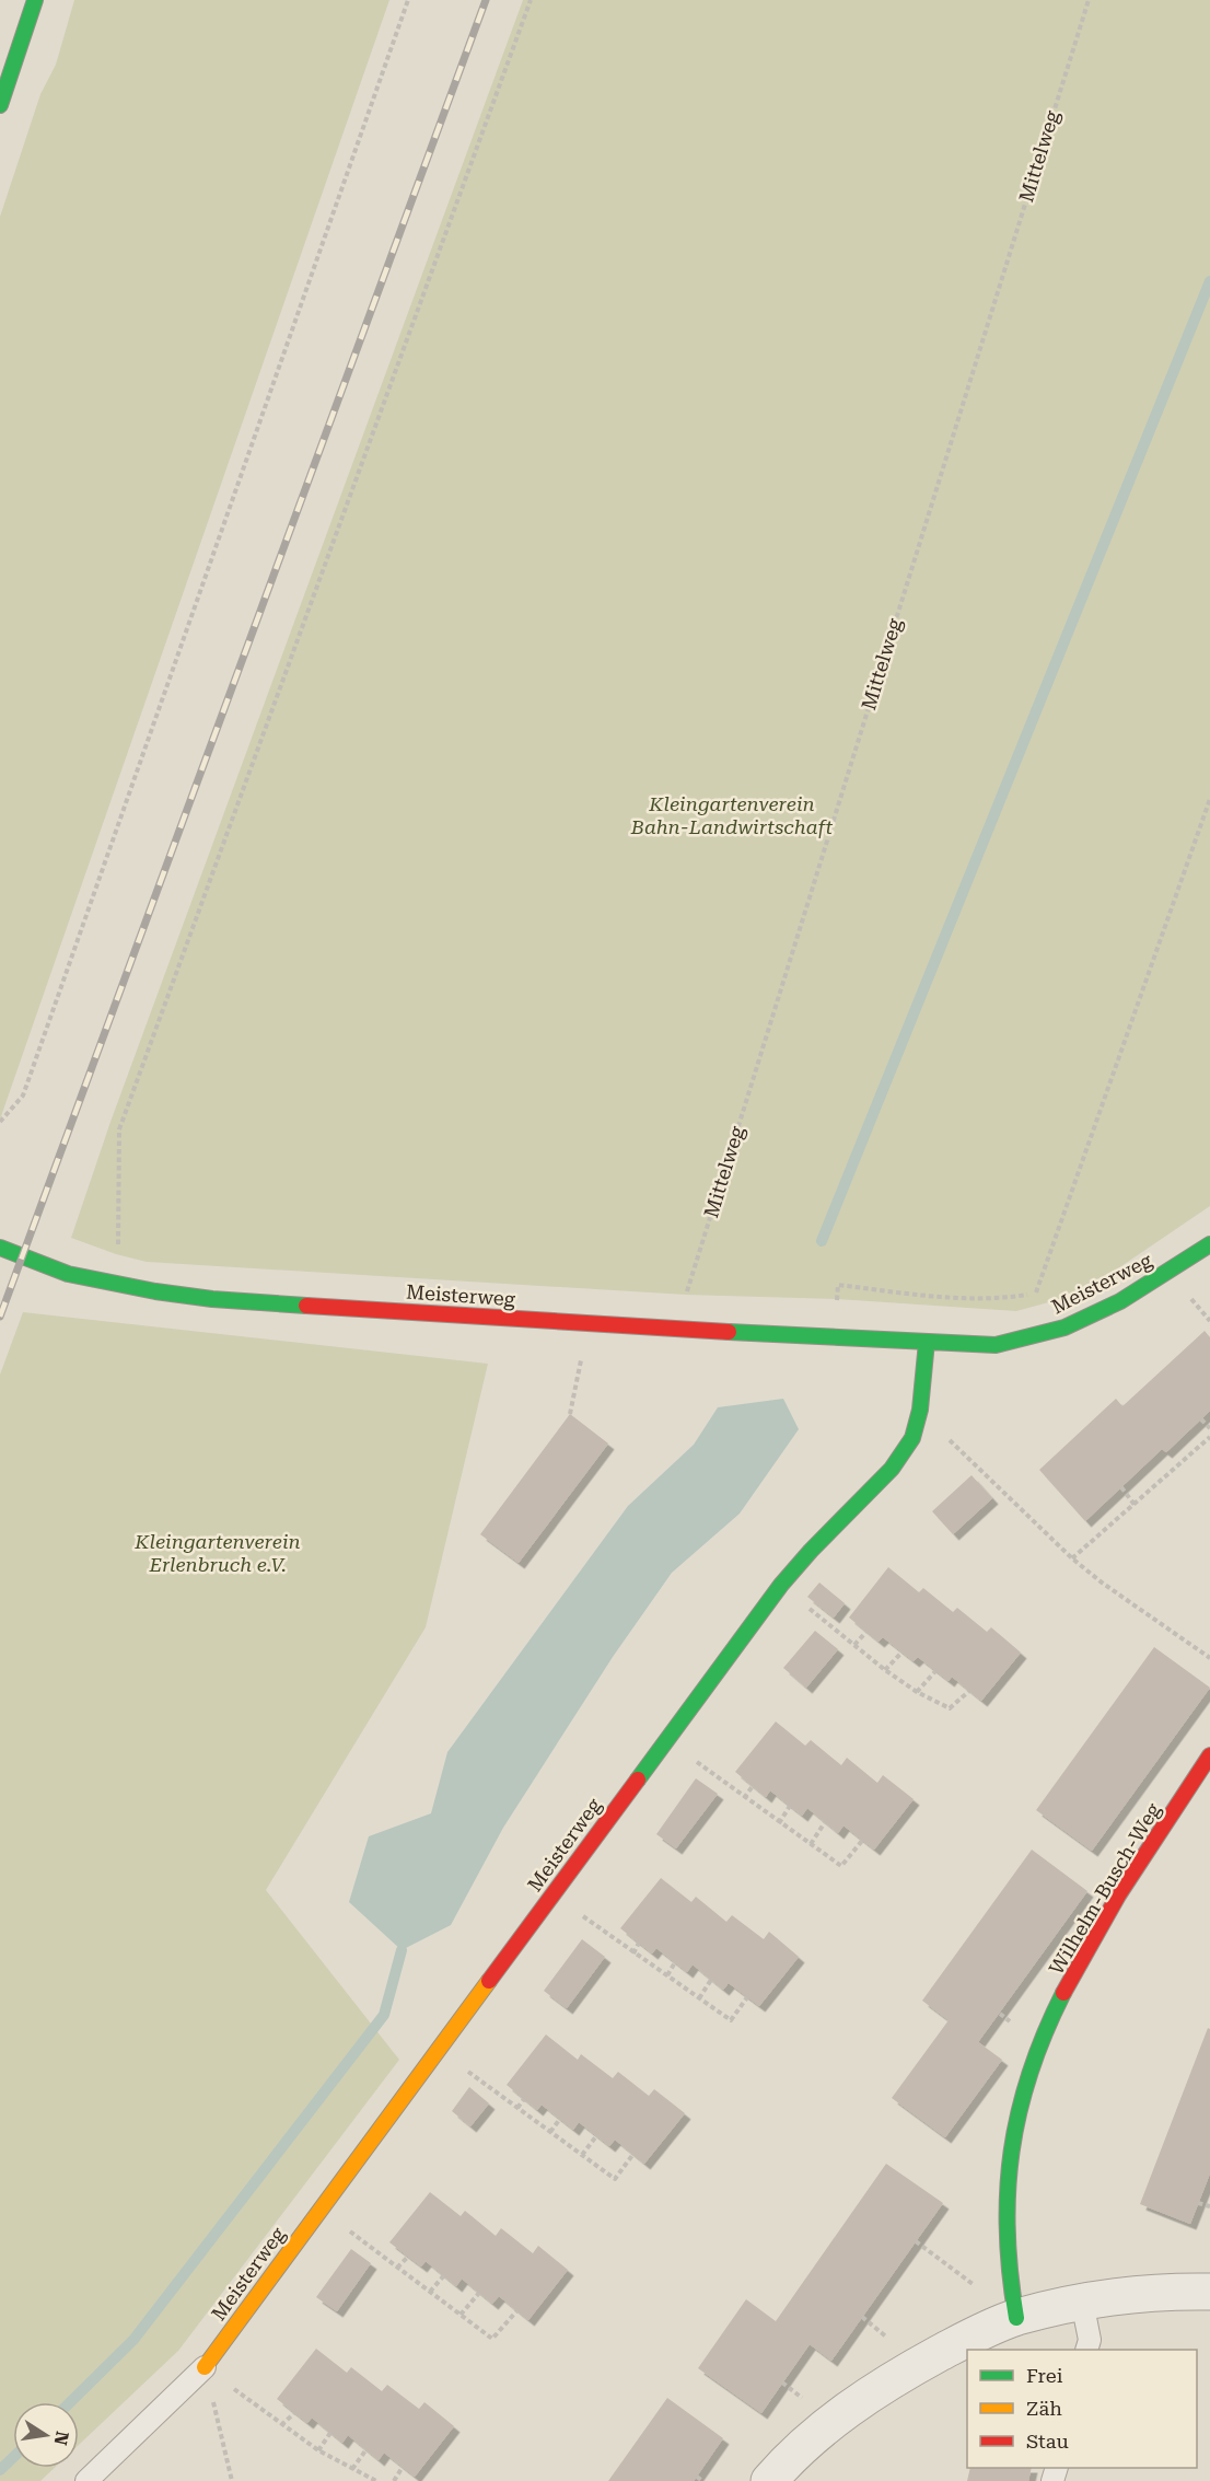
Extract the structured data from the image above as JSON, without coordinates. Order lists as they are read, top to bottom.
{
  "streets": {
    "street": ["Meisterweg", "Wilhelm-Busch-Weg"],
    "path": ["Mittelweg"]
  },
  "crossings": [
    ["Mittelweg", "Meisterweg"]
  ],
  "parks": ["Kleingartenverein Bahn-Landwirtschaft", "Kleingartenverein Erlenbruch e.V."],
  "legend": ["Frei", "Zäh", "Stau"],
  "north": "right"
}
